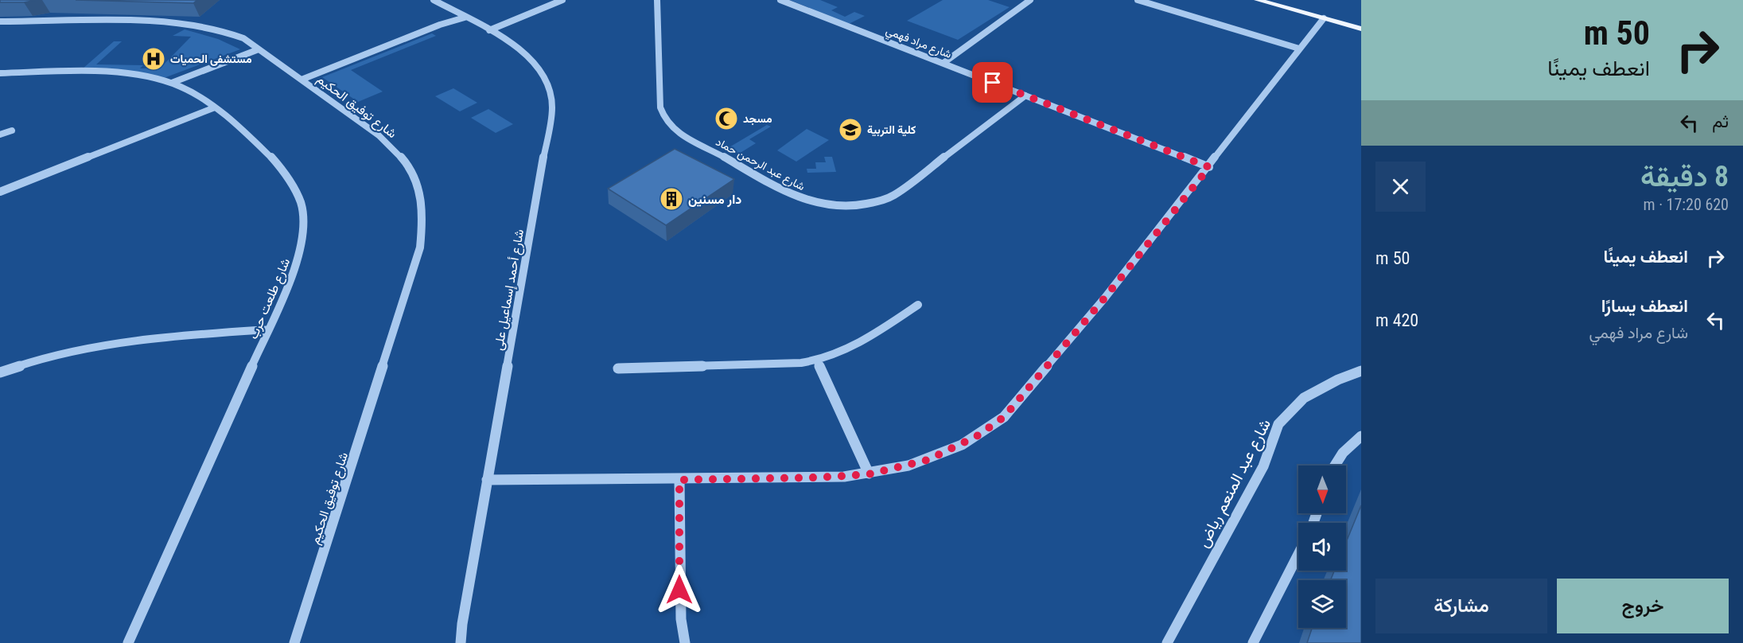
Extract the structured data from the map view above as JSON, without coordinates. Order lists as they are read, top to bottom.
{
  "streets": {
    "street": [
      "شارع مراد فهمي",
      "شارع توفيق الحكيم",
      "شارع عبد الرحمن حماد",
      "شارع أحمد إسماعيل على",
      "شارع طلعت حرب",
      "شارع عبد المنعم رياض"
    ]
  },
  "crossings": [
    ["شارع مراد فهمي", "شارع عبد الرحمن حماد"]
  ],
  "places": {
    "hospital": ["مستشفى الحميات"],
    "mosque": ["مسجد"],
    "school or university": ["كلية التربية"],
    "building": ["دار مسنين"]
  },
  "north": "bottom",
  "page": {
    "turn": ["50 m", "انعطف يمينًا"],
    "then": "ثم",
    "heading": ["8 دقيقة", "620 m · 17:20"],
    "list": [
      {
        "name": "انعطف يمينًا",
        "value": "50 m"
      },
      {
        "name": "انعطف يسارًا",
        "note": "شارع مراد فهمي",
        "value": "420 m"
      }
    ],
    "buttons": ["خروج", "مشاركة"]
  }
}
